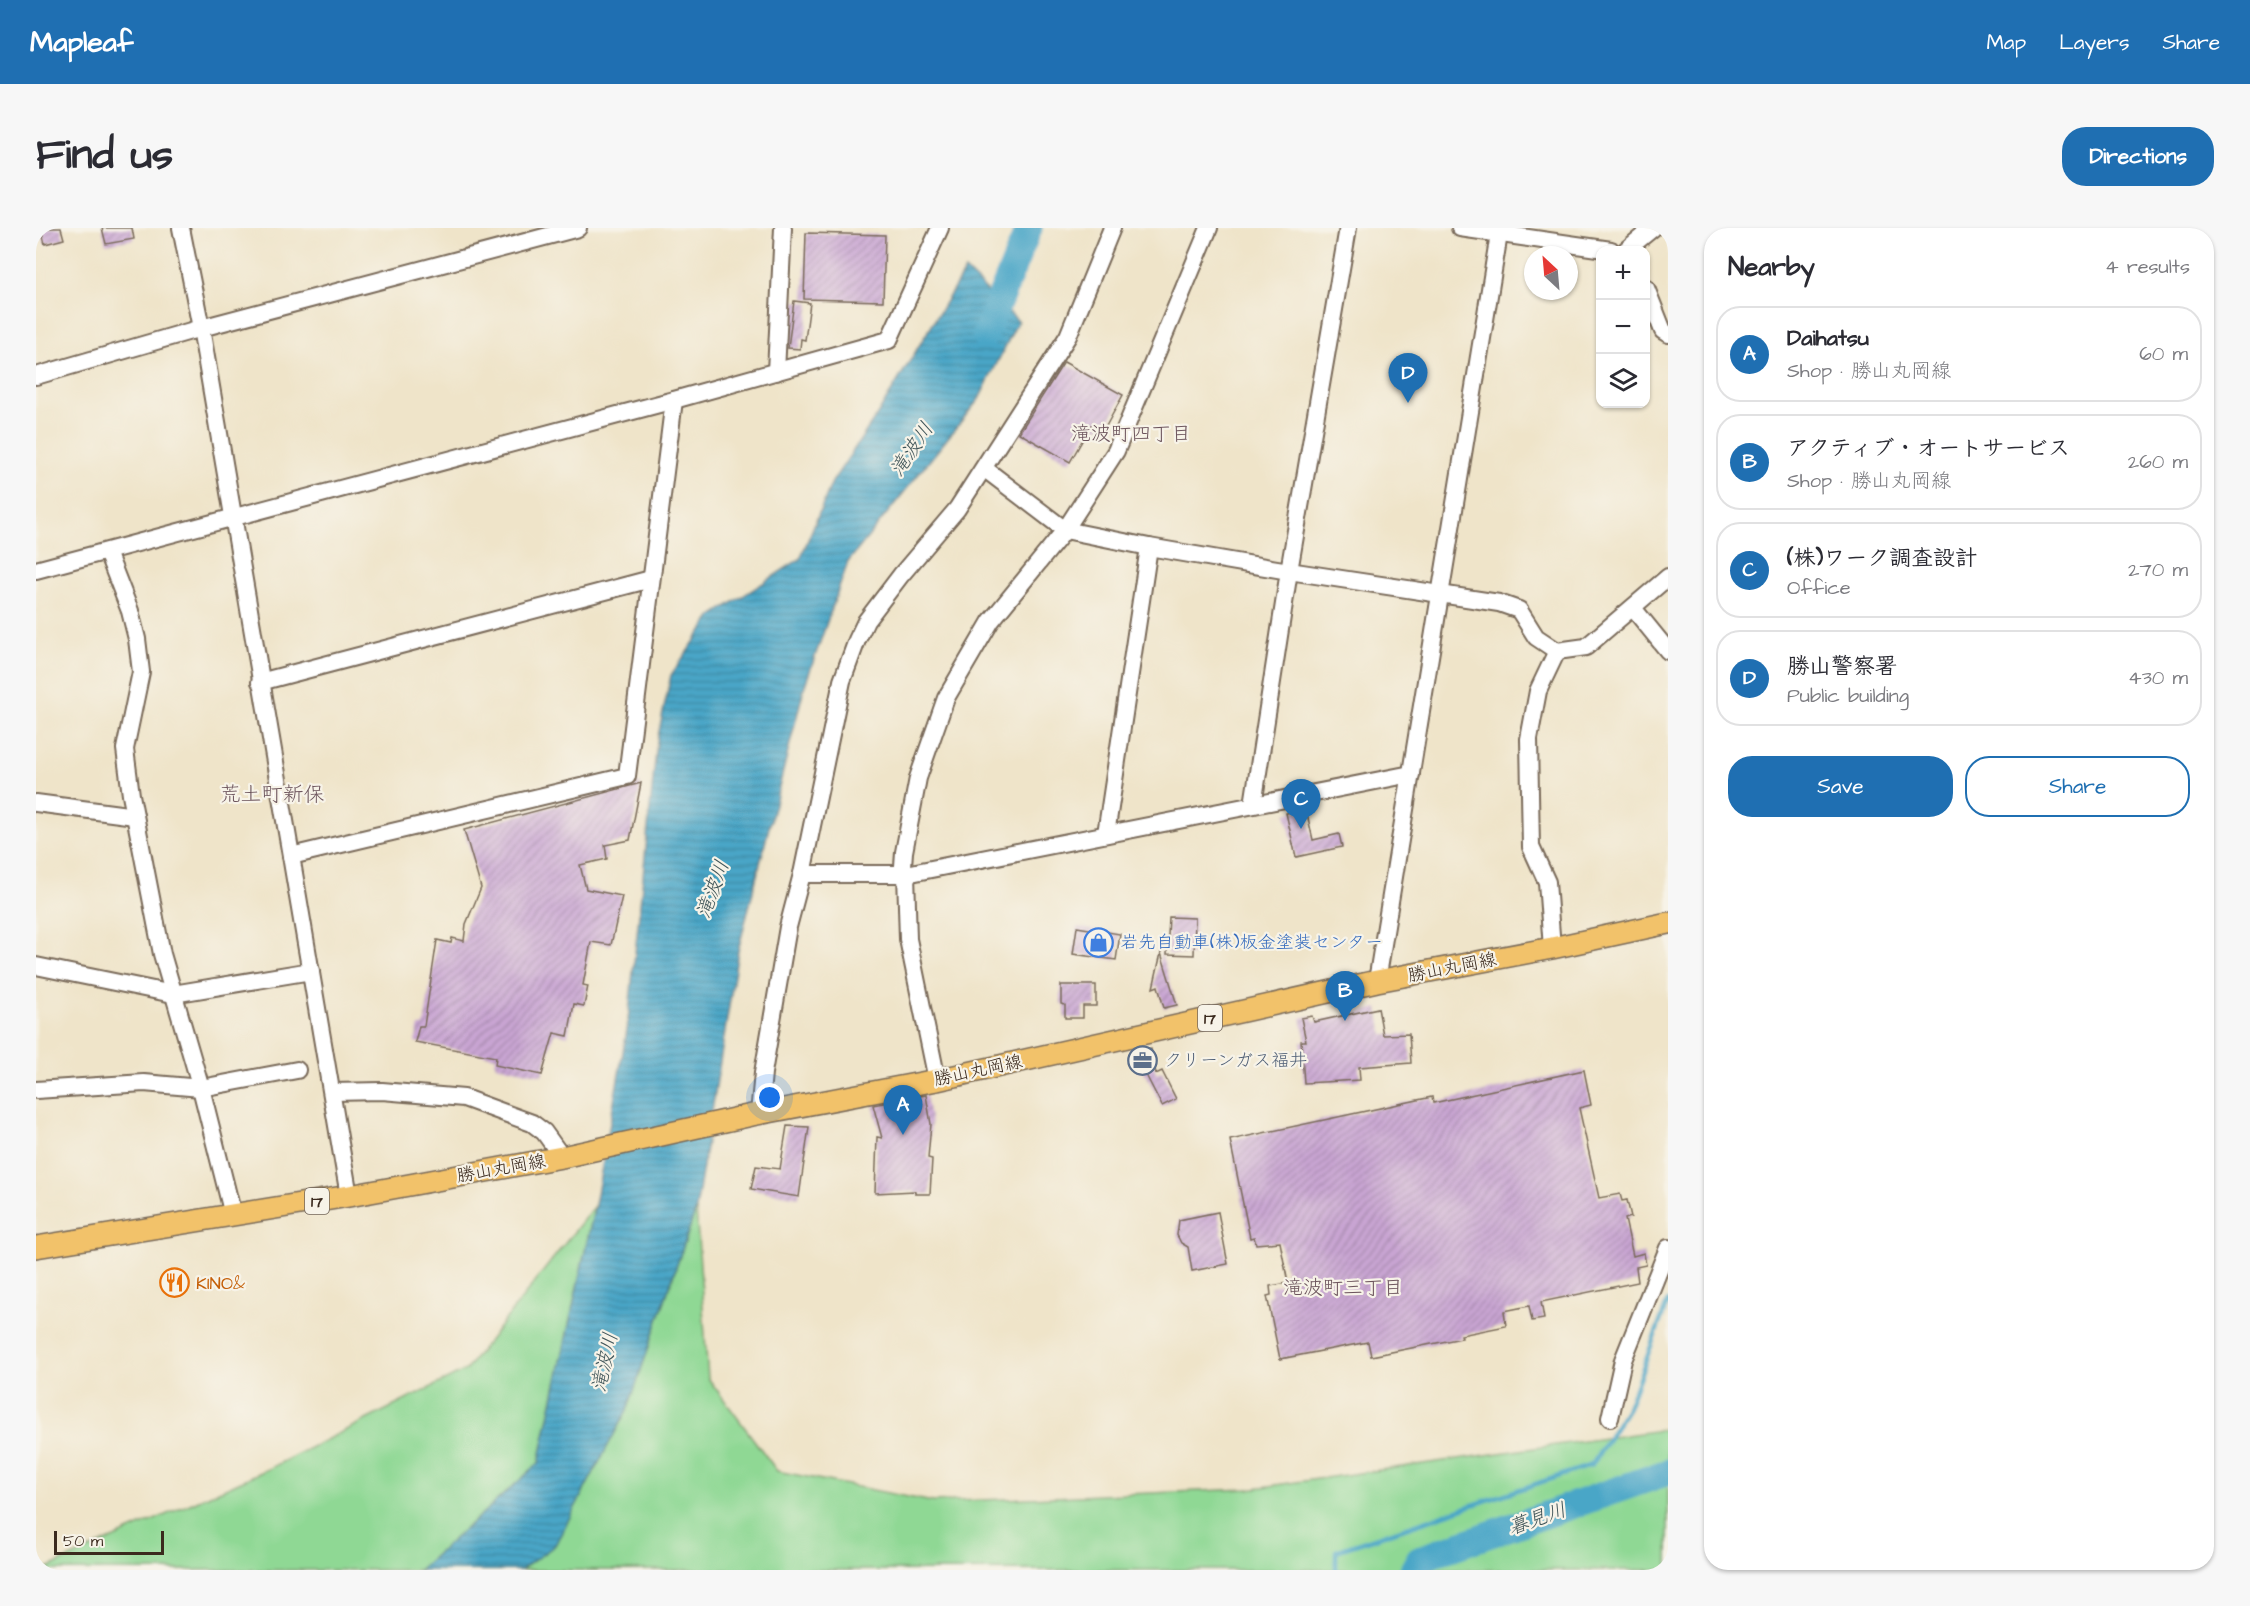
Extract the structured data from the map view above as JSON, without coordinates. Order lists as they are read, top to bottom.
{
  "streets": {
    "main road": ["勝山丸岡線", "17"]
  },
  "districts": ["滝波町四丁目", "荒土町新保", "滝波町三丁目"],
  "water": ["滝波川", "暮見川"],
  "places": {
    "shop": ["岩先自動車(株)板金塗装センター"],
    "office": ["クリーンガス福井"],
    "restaurant": ["KINO&"]
  },
  "scale_bar": "50 m",
  "north": "top left",
  "page": {
    "header": "Mapleaf",
    "nav": ["Map", "Layers", "Share"],
    "title": "Find us",
    "buttons": [
      "Directions",
      ["Save", "Share"]
    ],
    "heading": ["Nearby", "4 results"],
    "map_buttons": ["+", "−"],
    "list": [
      {
        "mark": "A",
        "name": "Daihatsu",
        "note": "Shop · 勝山丸岡線",
        "value": "60 m"
      },
      {
        "mark": "B",
        "name": "アクティブ・オートサービス",
        "note": "Shop · 勝山丸岡線",
        "value": "260 m"
      },
      {
        "mark": "C",
        "name": "(株)ワーク調査設計",
        "note": "Office",
        "value": "270 m"
      },
      {
        "mark": "D",
        "name": "勝山警察署",
        "note": "Public building",
        "value": "430 m"
      }
    ],
    "pins": [
      "D",
      "C",
      "B",
      "A"
    ],
    "scale": "50 m"
  }
}
